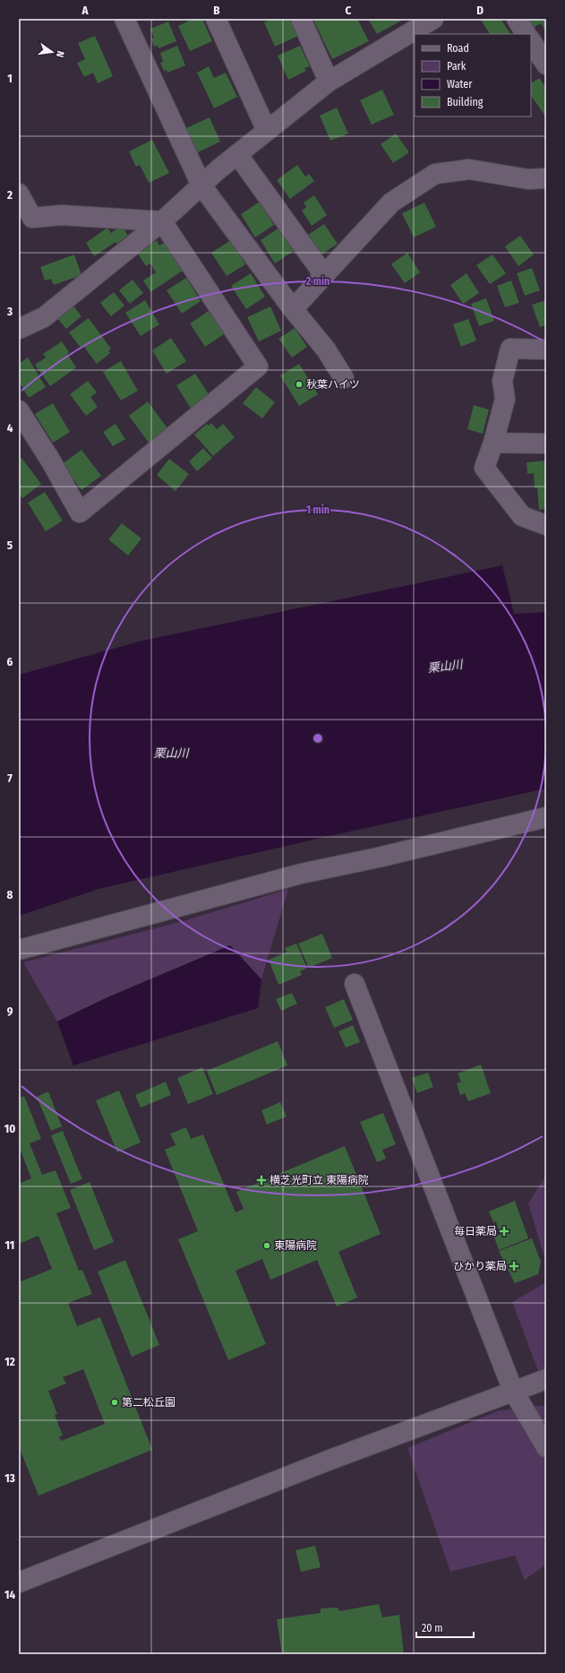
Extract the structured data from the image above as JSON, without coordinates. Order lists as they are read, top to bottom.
{
  "water": ["栗山川"],
  "places": {
    "other": ["秋葉ハイツ", "東陽病院", "第二松丘園"],
    "health": ["横芝光町立 東陽病院", "毎日薬局", "ひかり薬局"]
  },
  "legend": [
    "Road",
    "Park",
    "Water",
    "Building"
  ],
  "scale_bar": "20 m",
  "north": "right",
  "grid": {
    "columns": [
      "A",
      "B",
      "C",
      "D"
    ],
    "rows": [
      "1",
      "2",
      "3",
      "4",
      "5",
      "6",
      "7",
      "8",
      "9",
      "10",
      "11",
      "12",
      "13",
      "14"
    ]
  },
  "rings": ["2 min", "1 min"]
}
